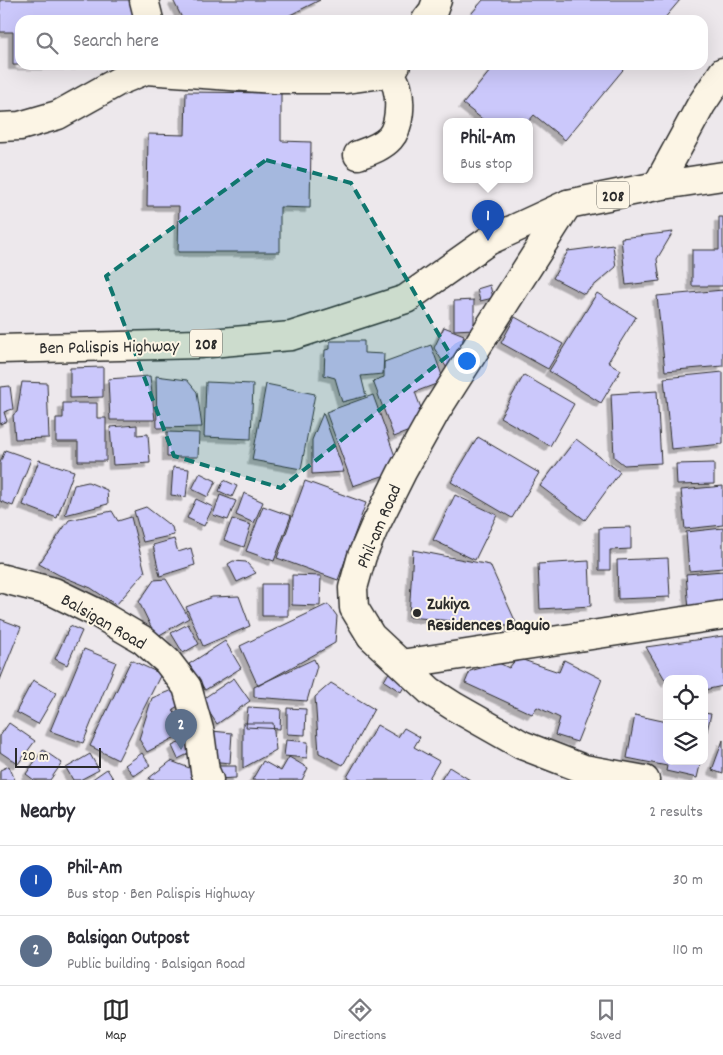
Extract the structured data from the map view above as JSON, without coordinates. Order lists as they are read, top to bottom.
{
  "streets": {
    "street": [
      "208",
      "Ben Palispis Highway",
      "Phil-am Road",
      "Balsigan Road"
    ]
  },
  "crossings": [
    ["Ben Palispis Highway", "Phil-am Road"]
  ],
  "places": ["Zukiya Residences Baguio"],
  "scale_bar": "20 m",
  "page": {
    "search": "Search here",
    "popup": ["Phil-Am", "Bus stop"],
    "pins": ["1", "2"],
    "scale": "20 m",
    "heading": ["Nearby", "2 results"],
    "list": [
      {
        "mark": "1",
        "name": "Phil-Am",
        "note": "Bus stop · Ben Palispis Highway",
        "value": "30 m"
      },
      {
        "mark": "2",
        "name": "Balsigan Outpost",
        "note": "Public building · Balsigan Road",
        "value": "110 m"
      }
    ],
    "nav": ["Map", "Directions", "Saved"]
  }
}
